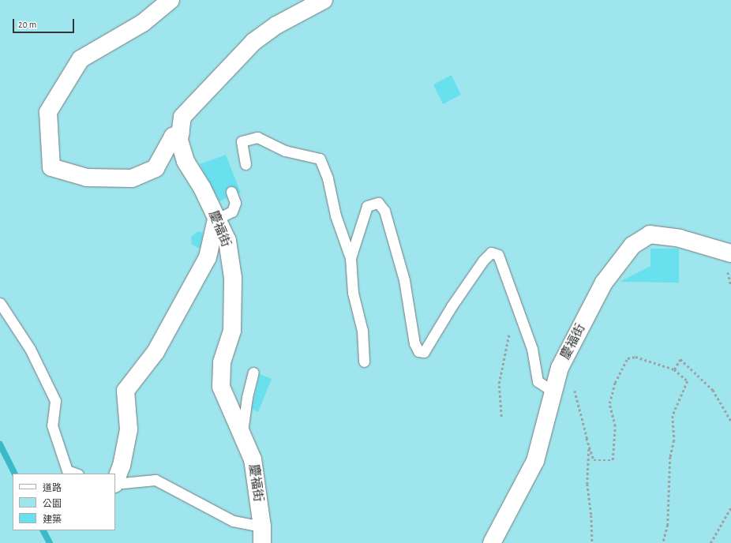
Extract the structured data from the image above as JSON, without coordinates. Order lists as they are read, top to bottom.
{
  "streets": {
    "street": ["慶福街"]
  },
  "legend": ["道路", "公園", "建築"],
  "scale_bar": "20 m"
}
